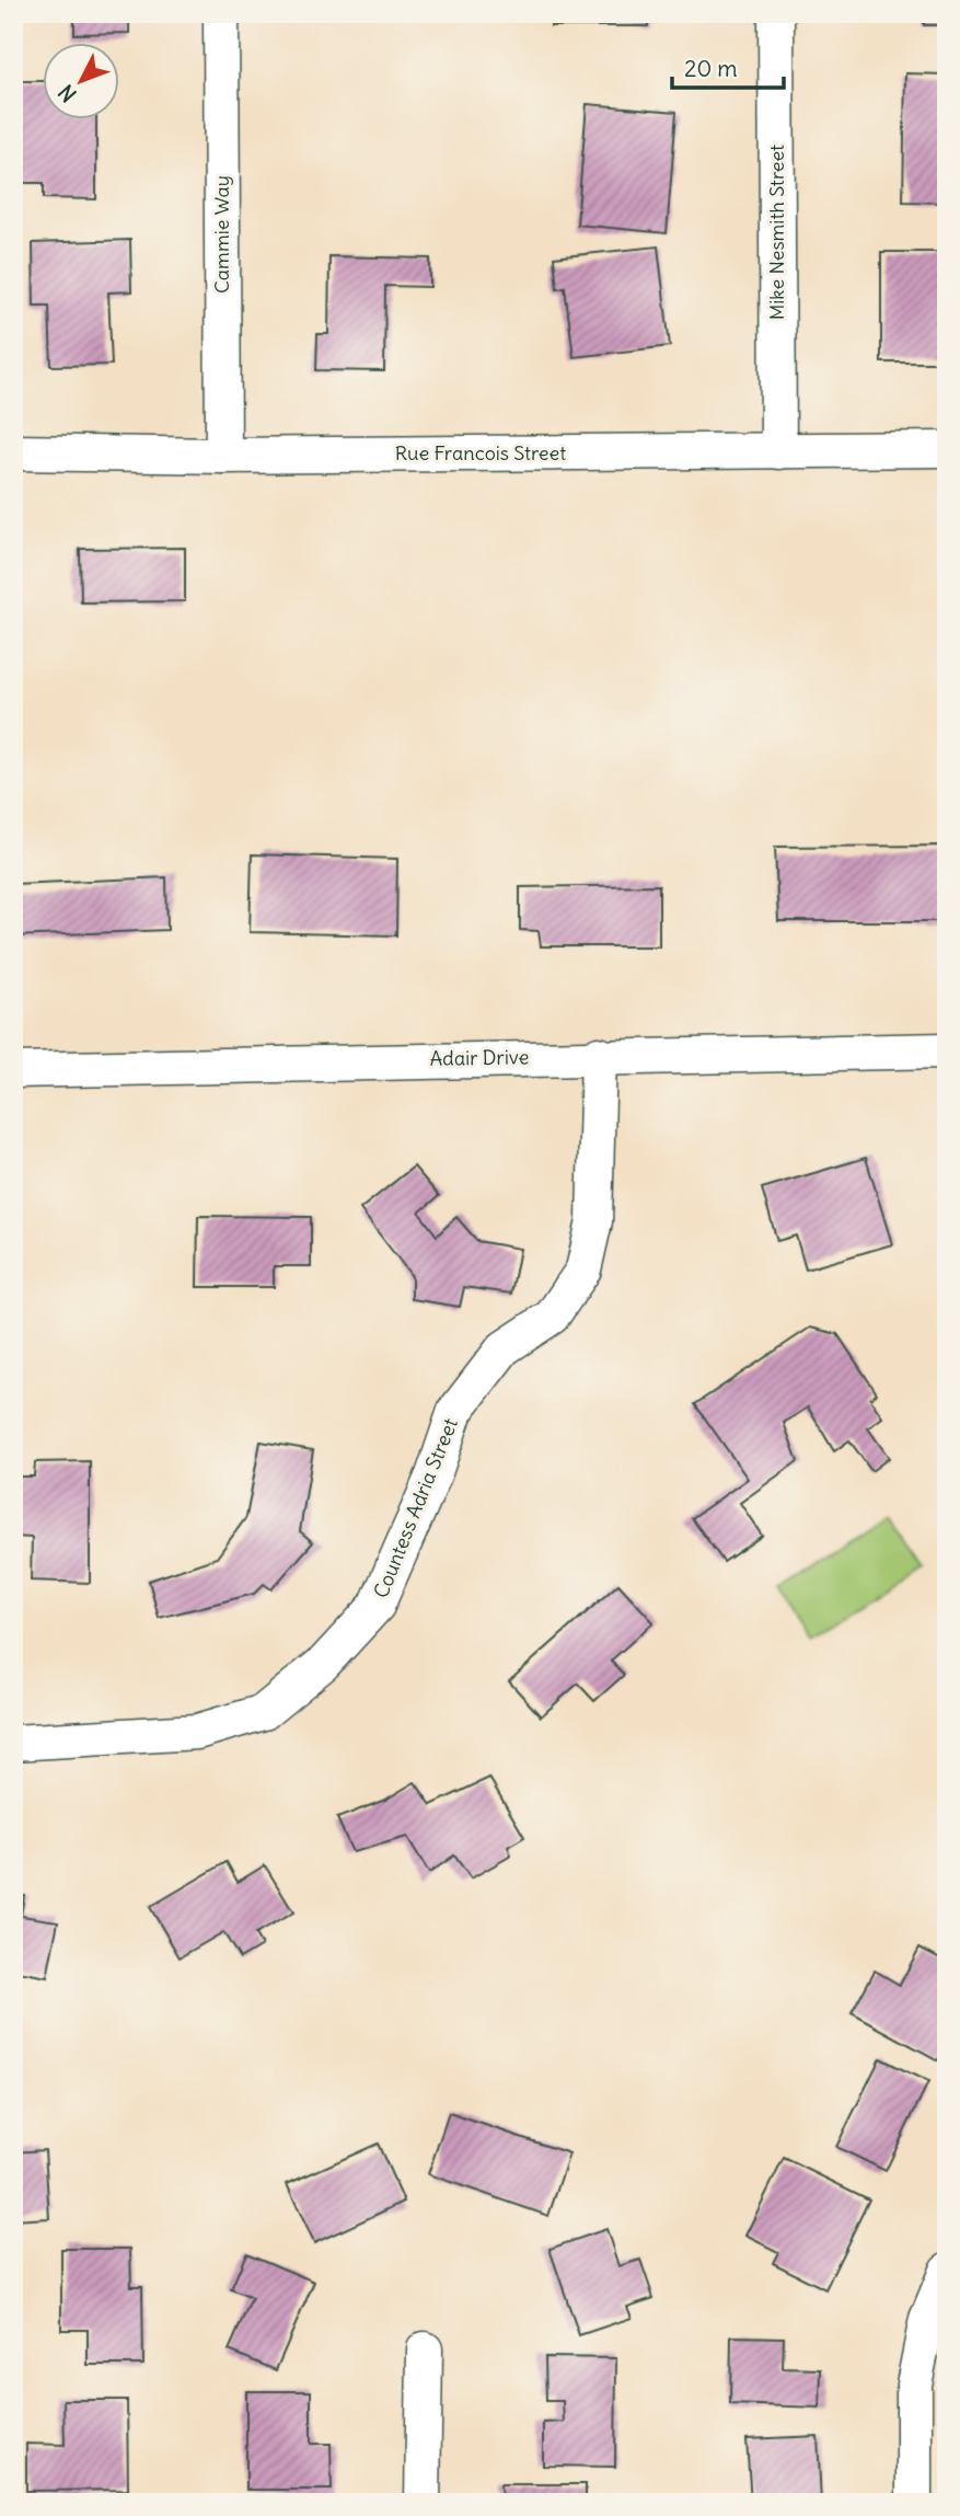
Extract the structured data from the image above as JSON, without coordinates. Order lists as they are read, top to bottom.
{
  "streets": {
    "street": [
      "Mike Nesmith Street",
      "Cammie Way",
      "Rue Francois Street",
      "Adair Drive",
      "Countess Adria Street"
    ]
  },
  "crossings": [
    ["Mike Nesmith Street", "Rue Francois Street"],
    ["Cammie Way", "Rue Francois Street"],
    ["Adair Drive", "Countess Adria Street"]
  ],
  "scale_bar": "20 m",
  "north": "bottom left"
}
